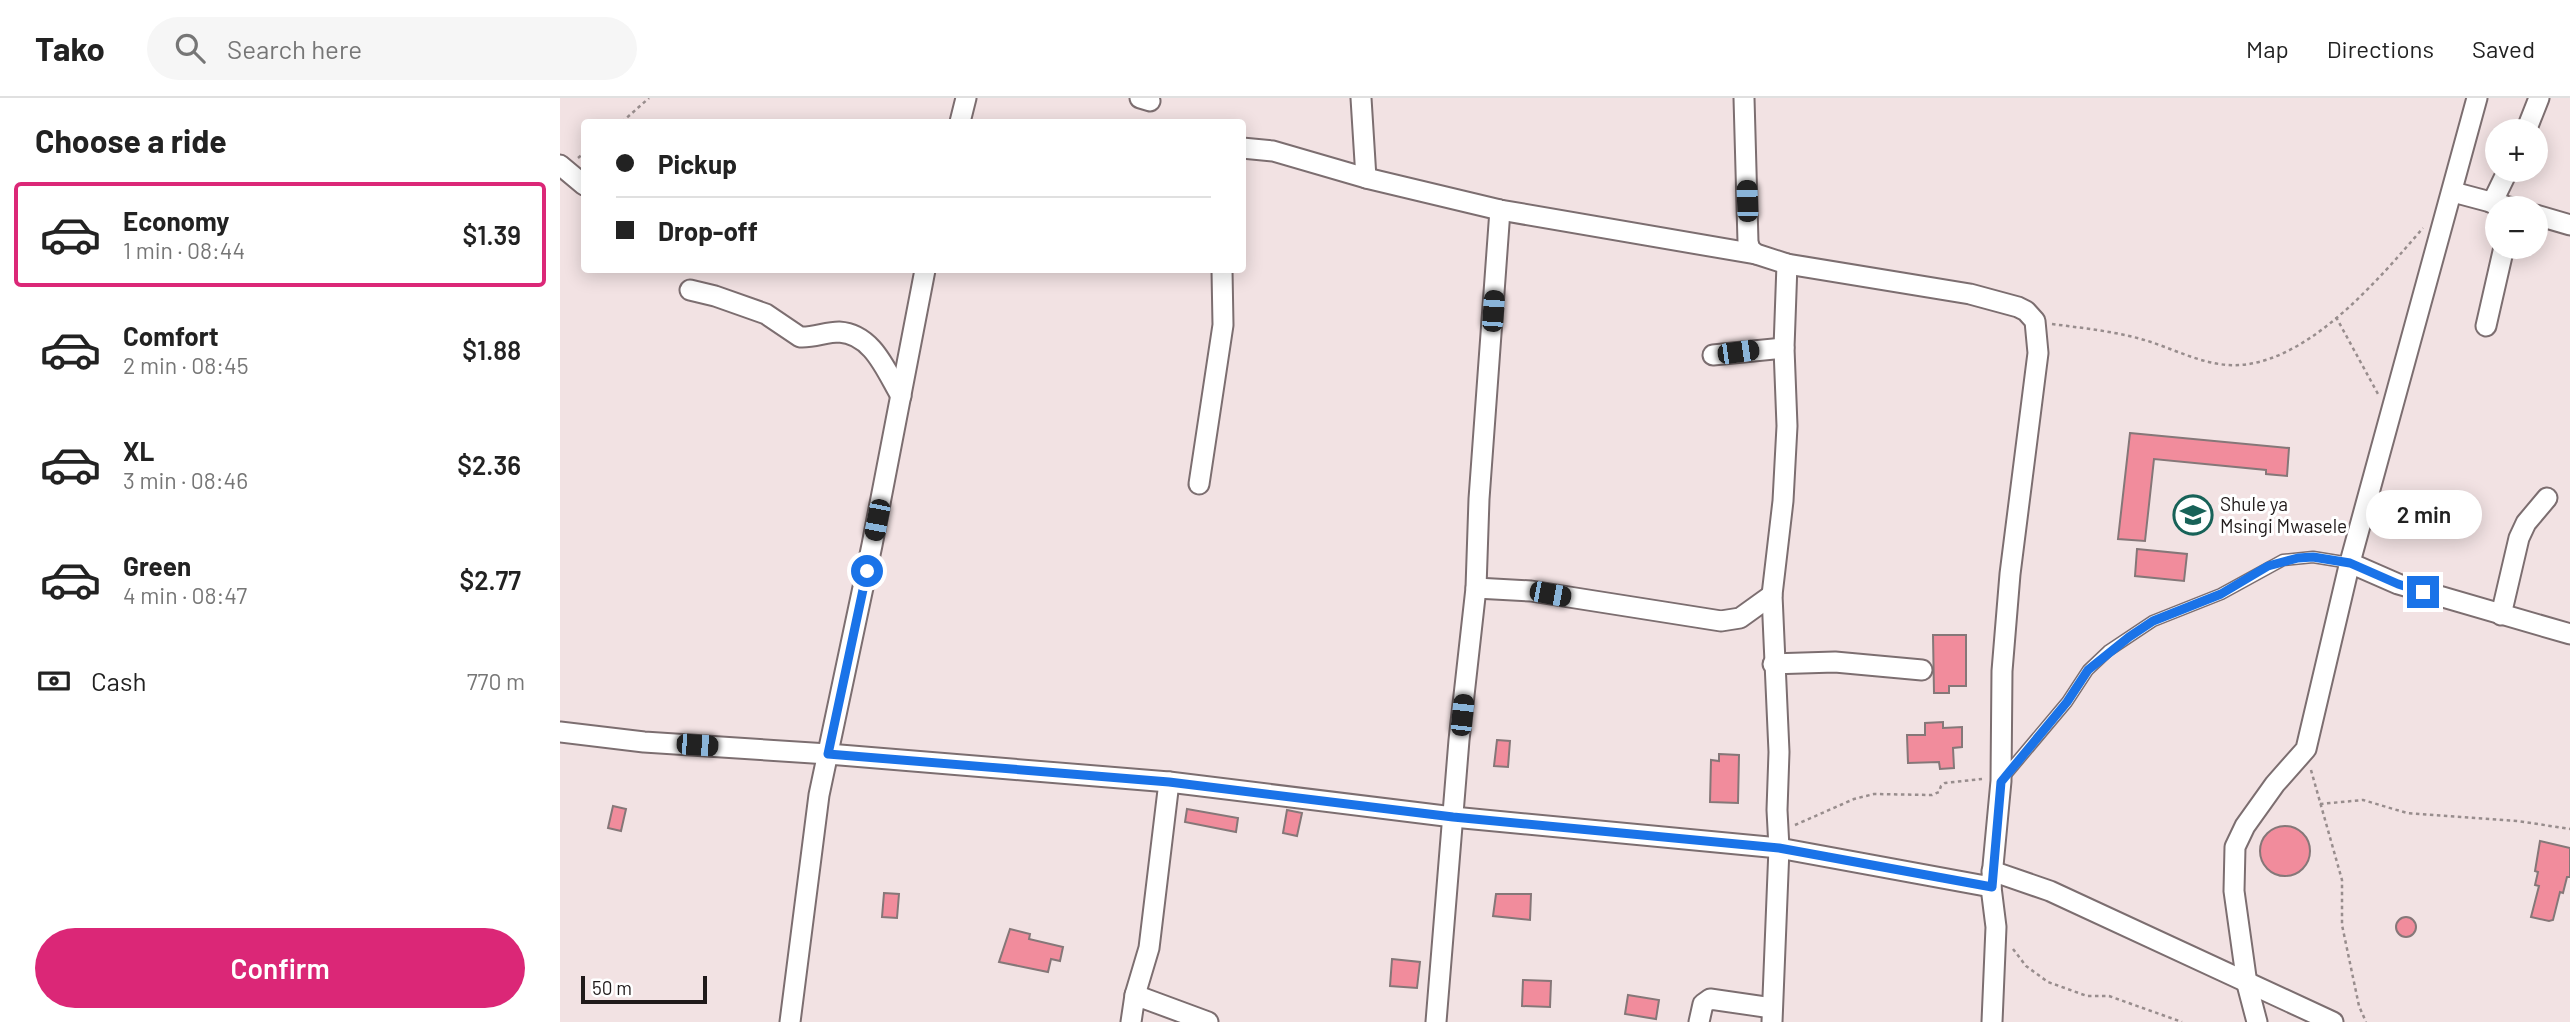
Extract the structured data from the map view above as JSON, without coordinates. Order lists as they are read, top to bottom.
{
  "places": {
    "school or university": ["Shule ya Msingi Mwasele"]
  },
  "scale_bar": "50 m",
  "page": {
    "header": "Tako",
    "search": "Search here",
    "nav": ["Map", "Directions", "Saved"],
    "heading": "Choose a ride",
    "map_buttons": ["+", "−"],
    "banner": ["Pickup", "Drop-off"],
    "list": [
      {
        "name": "Economy",
        "note": "1 min · 08:44",
        "value": "$1.39"
      },
      {
        "name": "Comfort",
        "note": "2 min · 08:45",
        "value": "$1.88"
      },
      {
        "name": "XL",
        "note": "3 min · 08:46",
        "value": "$2.36"
      },
      {
        "name": "Green",
        "note": "4 min · 08:47",
        "value": "$2.77"
      }
    ],
    "bubble": "2 min",
    "pay": ["Cash", "770 m"],
    "buttons": "Confirm",
    "scale": "50 m"
  }
}
